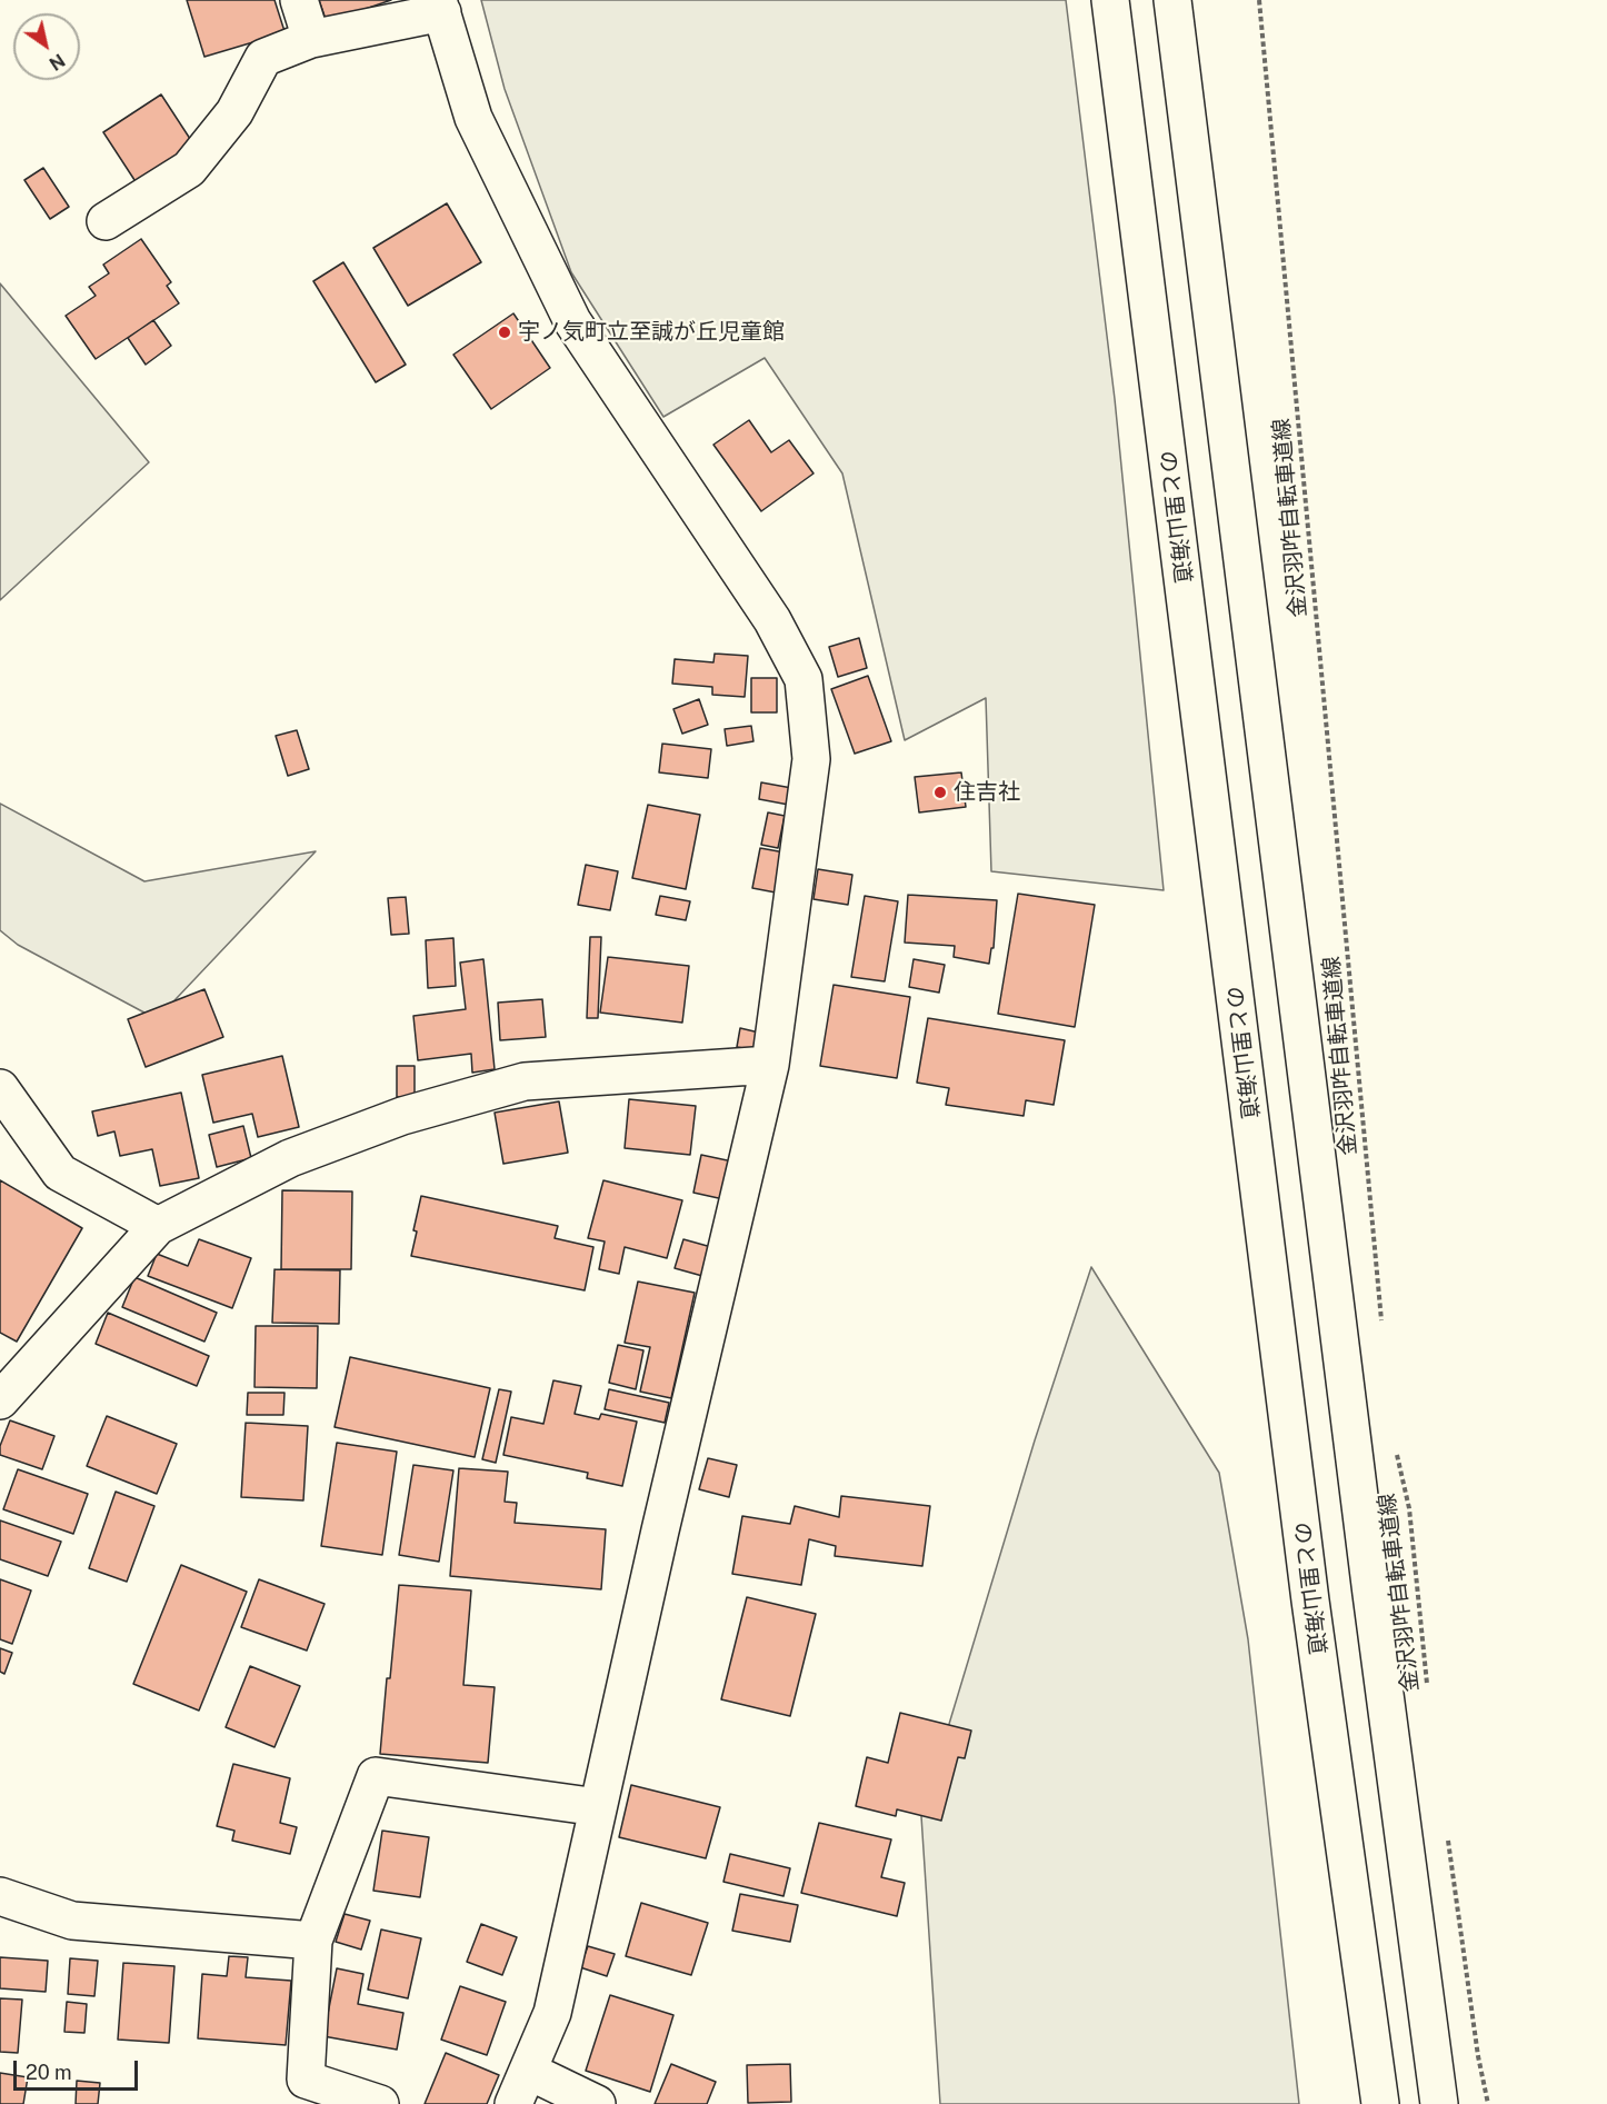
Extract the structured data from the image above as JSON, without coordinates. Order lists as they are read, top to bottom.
{
  "streets": {
    "main road": ["のと里山海道"],
    "path": ["金沢羽咋自転車道線"]
  },
  "places": ["宇ノ気町立至誠が丘児童館", "住吉社"],
  "scale_bar": "20 m",
  "north": "bottom right"
}
